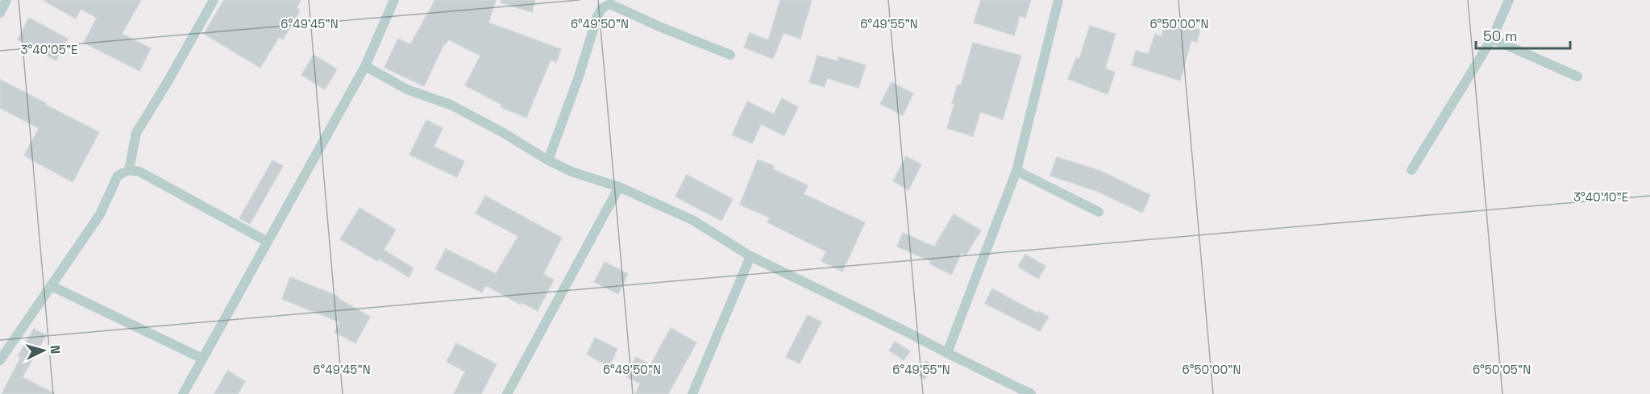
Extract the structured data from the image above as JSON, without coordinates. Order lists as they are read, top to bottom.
{
  "scale_bar": "50 m",
  "north": "right",
  "coordinates": [
    "6°49'45\"N",
    "6°49'50\"N",
    "6°49'55\"N",
    "6°50'00\"N",
    "3°40'05\"E",
    "3°40'10\"E",
    "6°50'05\"N"
  ]
}
